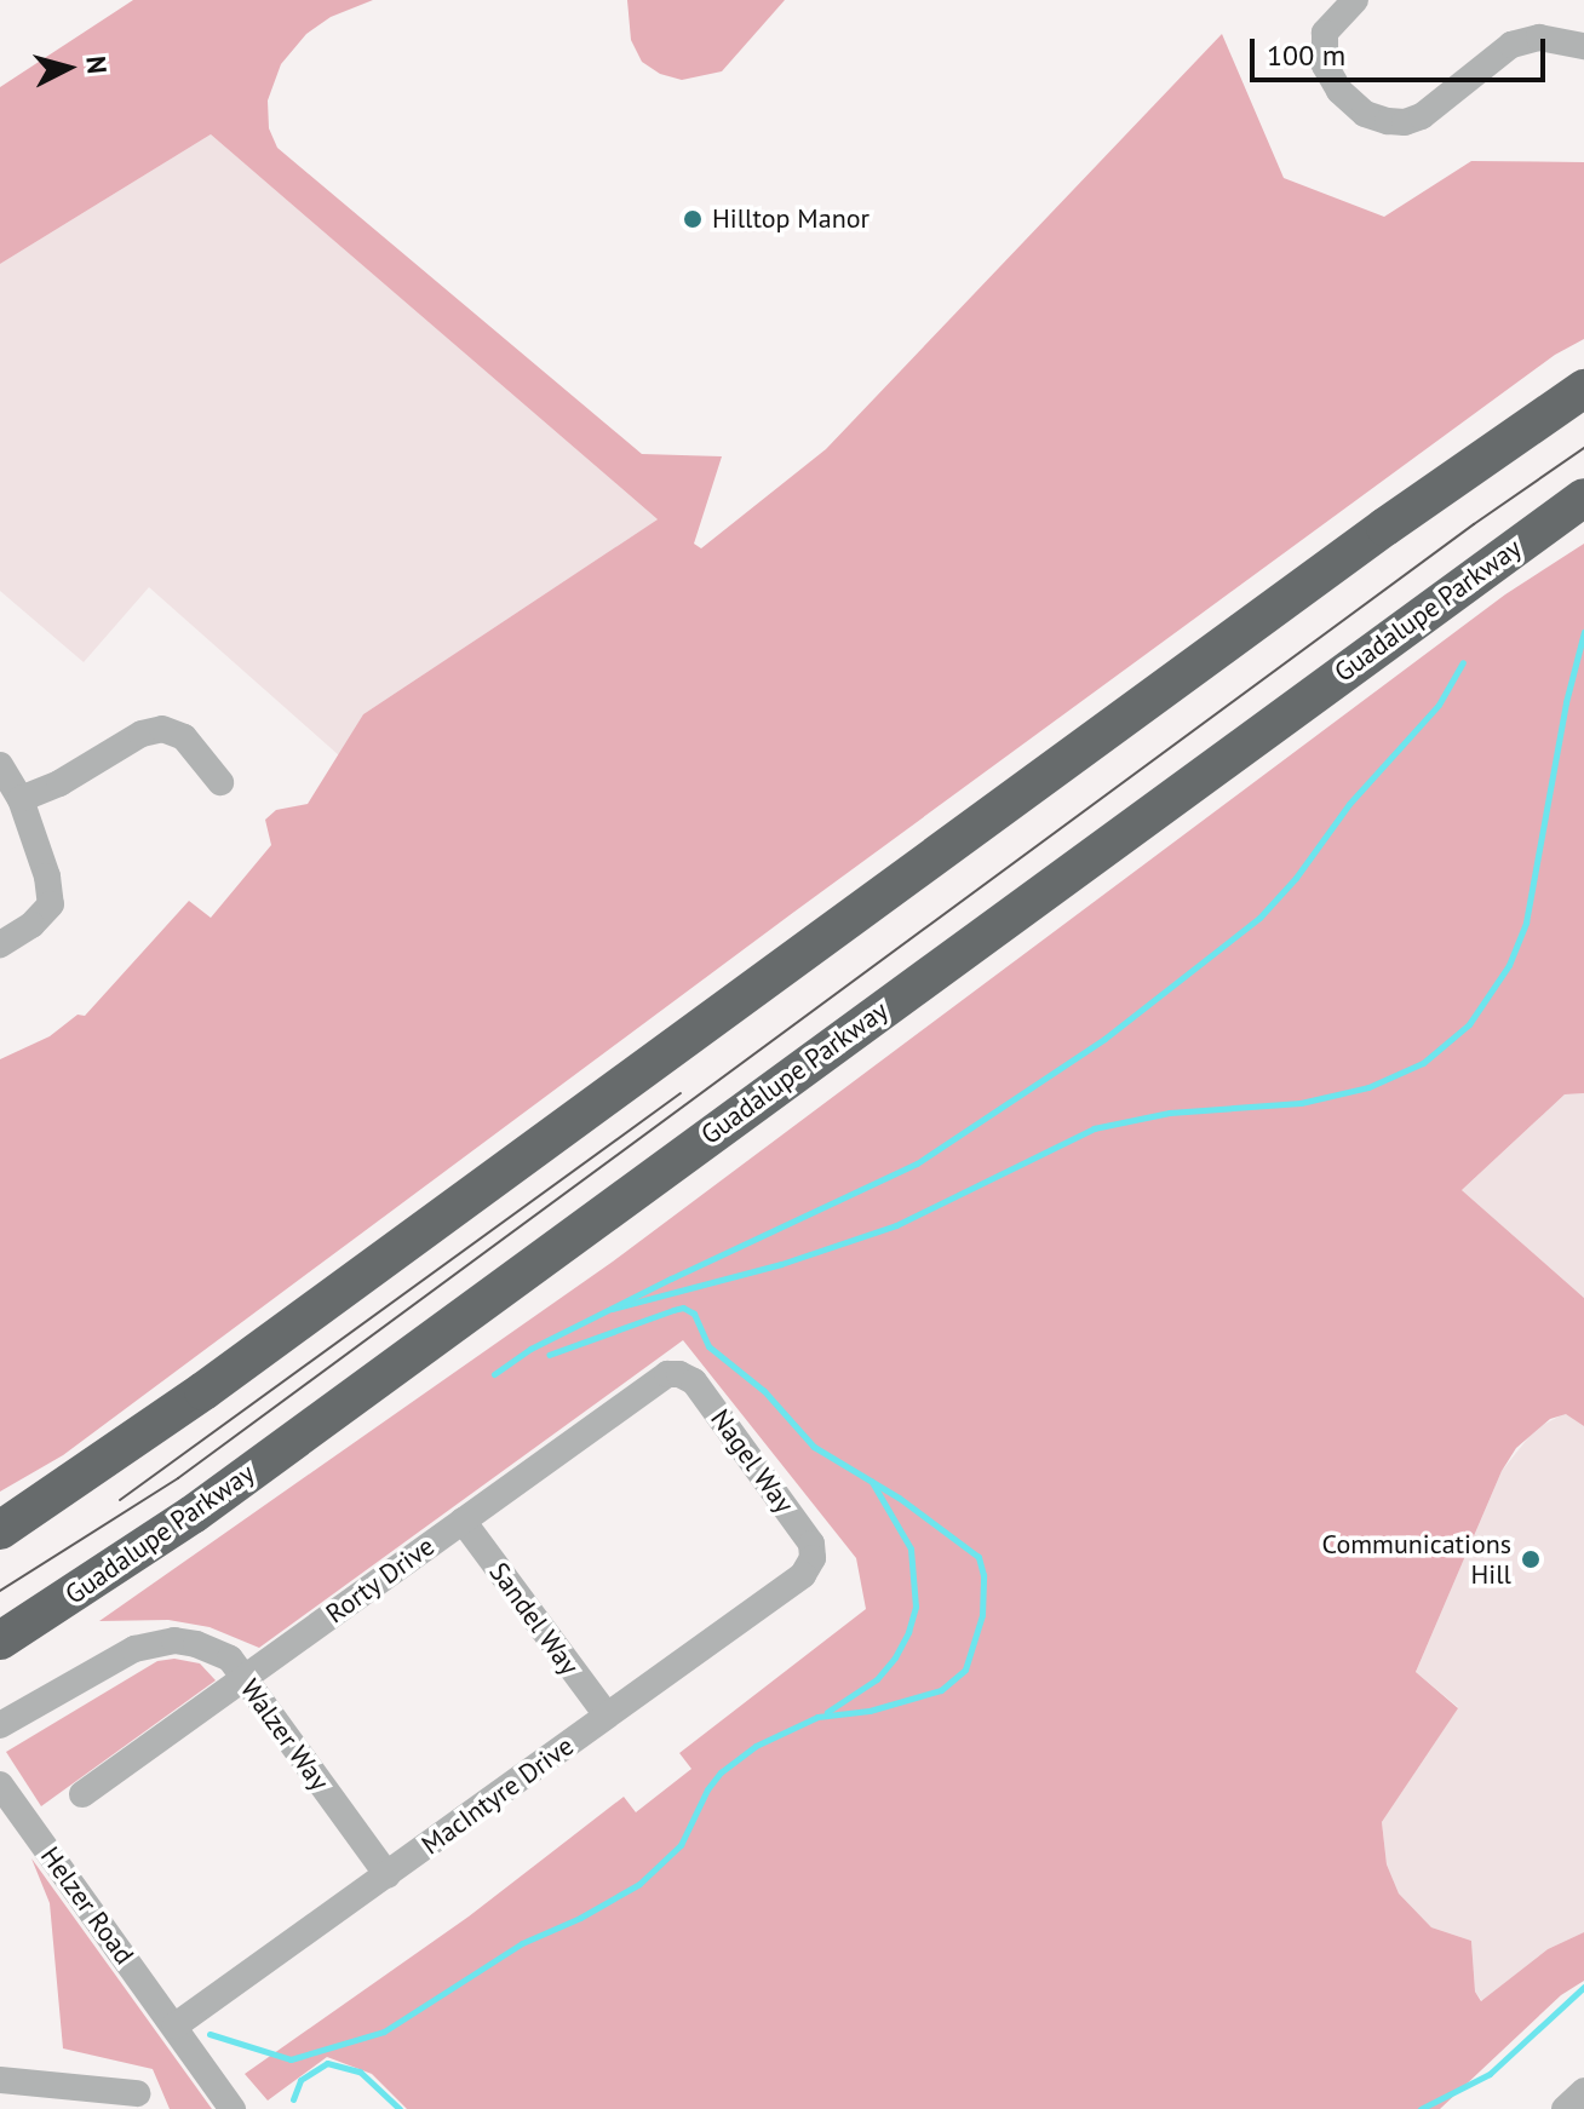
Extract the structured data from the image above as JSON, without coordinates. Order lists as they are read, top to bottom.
{
  "streets": {
    "highway": ["Guadalupe Parkway"],
    "street": [
      "Nagel Way",
      "Rorty Drive",
      "Sandel Way",
      "Walzer Way",
      "MacIntyre Drive",
      "Helzer Road"
    ]
  },
  "crossings": [
    ["Nagel Way", "Rorty Drive"],
    ["Nagel Way", "MacIntyre Drive"],
    ["Rorty Drive", "Sandel Way"],
    ["Rorty Drive", "Walzer Way"],
    ["Sandel Way", "MacIntyre Drive"],
    ["Walzer Way", "MacIntyre Drive"],
    ["MacIntyre Drive", "Helzer Road"]
  ],
  "places": ["Hilltop Manor", "Communications Hill"],
  "scale_bar": "100 m",
  "north": "right"
}
